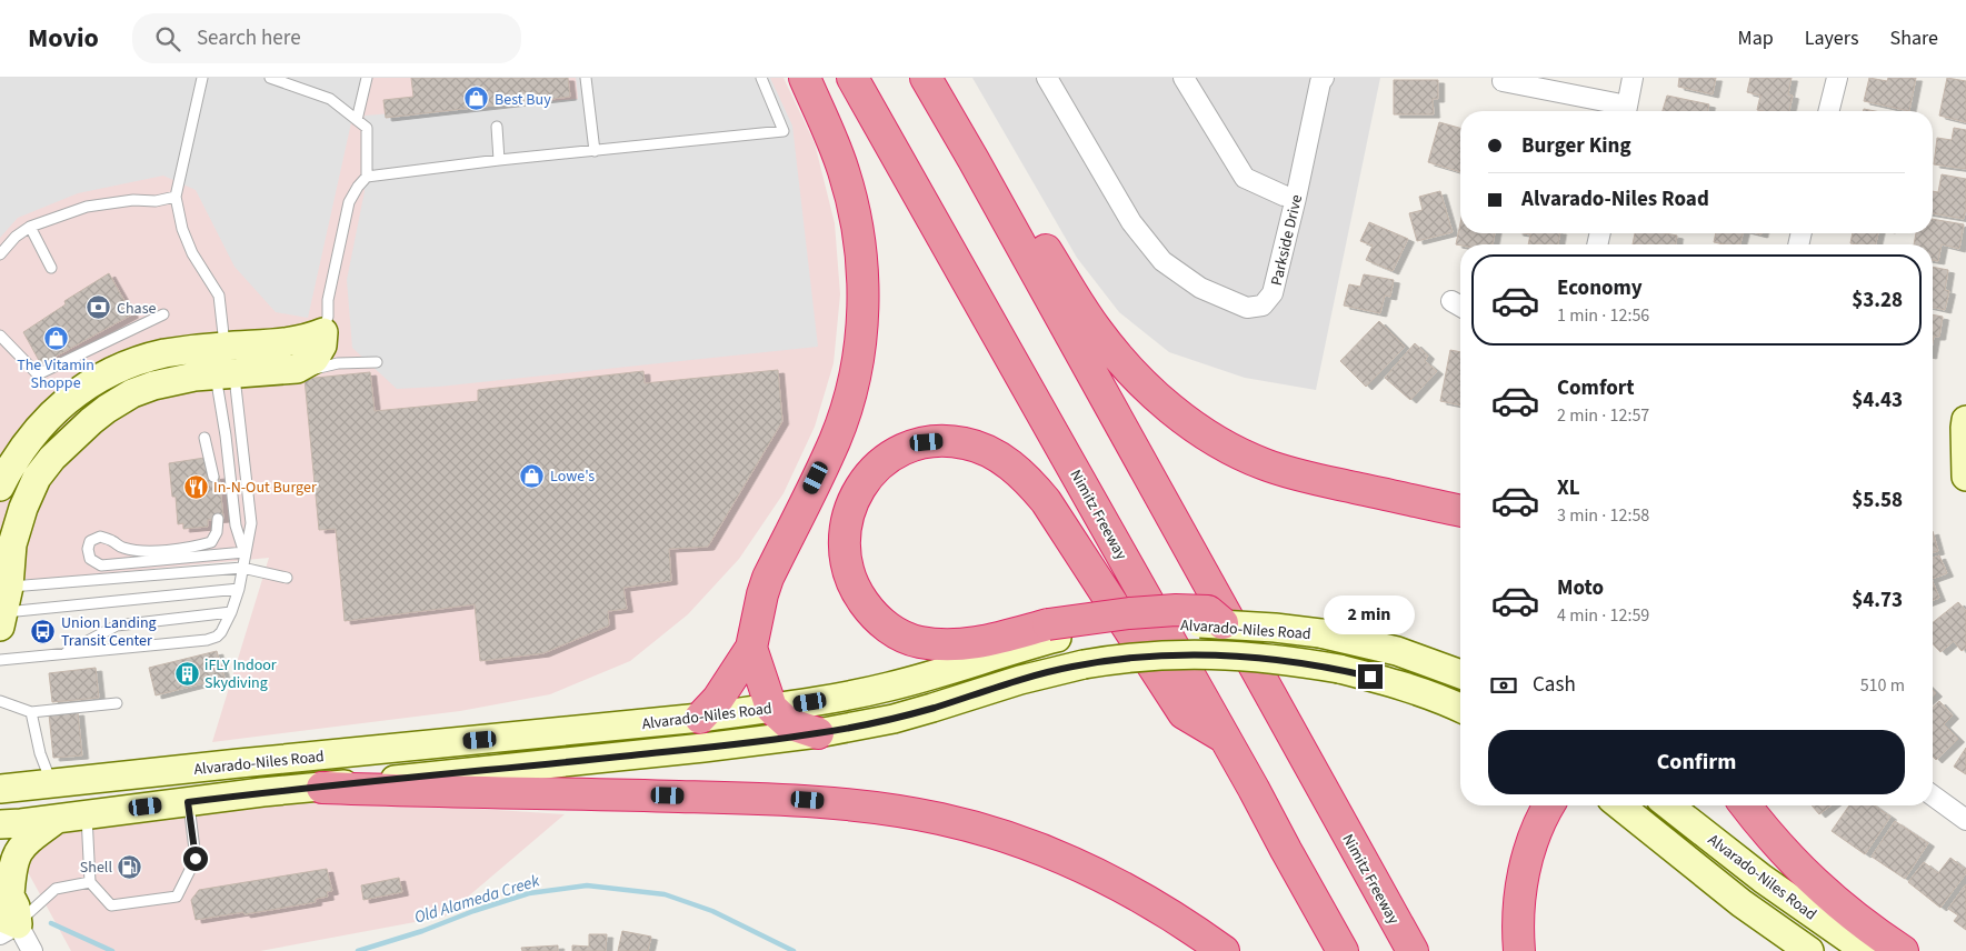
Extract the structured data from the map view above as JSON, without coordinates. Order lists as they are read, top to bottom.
{
  "streets": {
    "highway": ["Nimitz Freeway"],
    "main road": ["Alvarado-Niles Road"],
    "street": ["Parkside Drive"]
  },
  "water": ["Old Alameda Creek"],
  "places": {
    "shop": ["Best Buy", "The Vitamin Shoppe", "Lowe's"],
    "bank": ["Chase"],
    "restaurant": ["In-N-Out Burger"],
    "bus stop": ["Union Landing Transit Center"],
    "building": ["iFLY Indoor Skydiving"],
    "fuel station": ["Shell"]
  },
  "page": {
    "header": "Movio",
    "search": "Search here",
    "nav": ["Map", "Layers", "Share"],
    "banner": ["Burger King", "Alvarado-Niles Road"],
    "list": [
      {
        "name": "Economy",
        "note": "1 min · 12:56",
        "value": "$3.28"
      },
      {
        "name": "Comfort",
        "note": "2 min · 12:57",
        "value": "$4.43"
      },
      {
        "name": "XL",
        "note": "3 min · 12:58",
        "value": "$5.58"
      },
      {
        "name": "Moto",
        "note": "4 min · 12:59",
        "value": "$4.73"
      }
    ],
    "bubble": "2 min",
    "pay": ["Cash", "510 m"],
    "buttons": "Confirm"
  }
}
